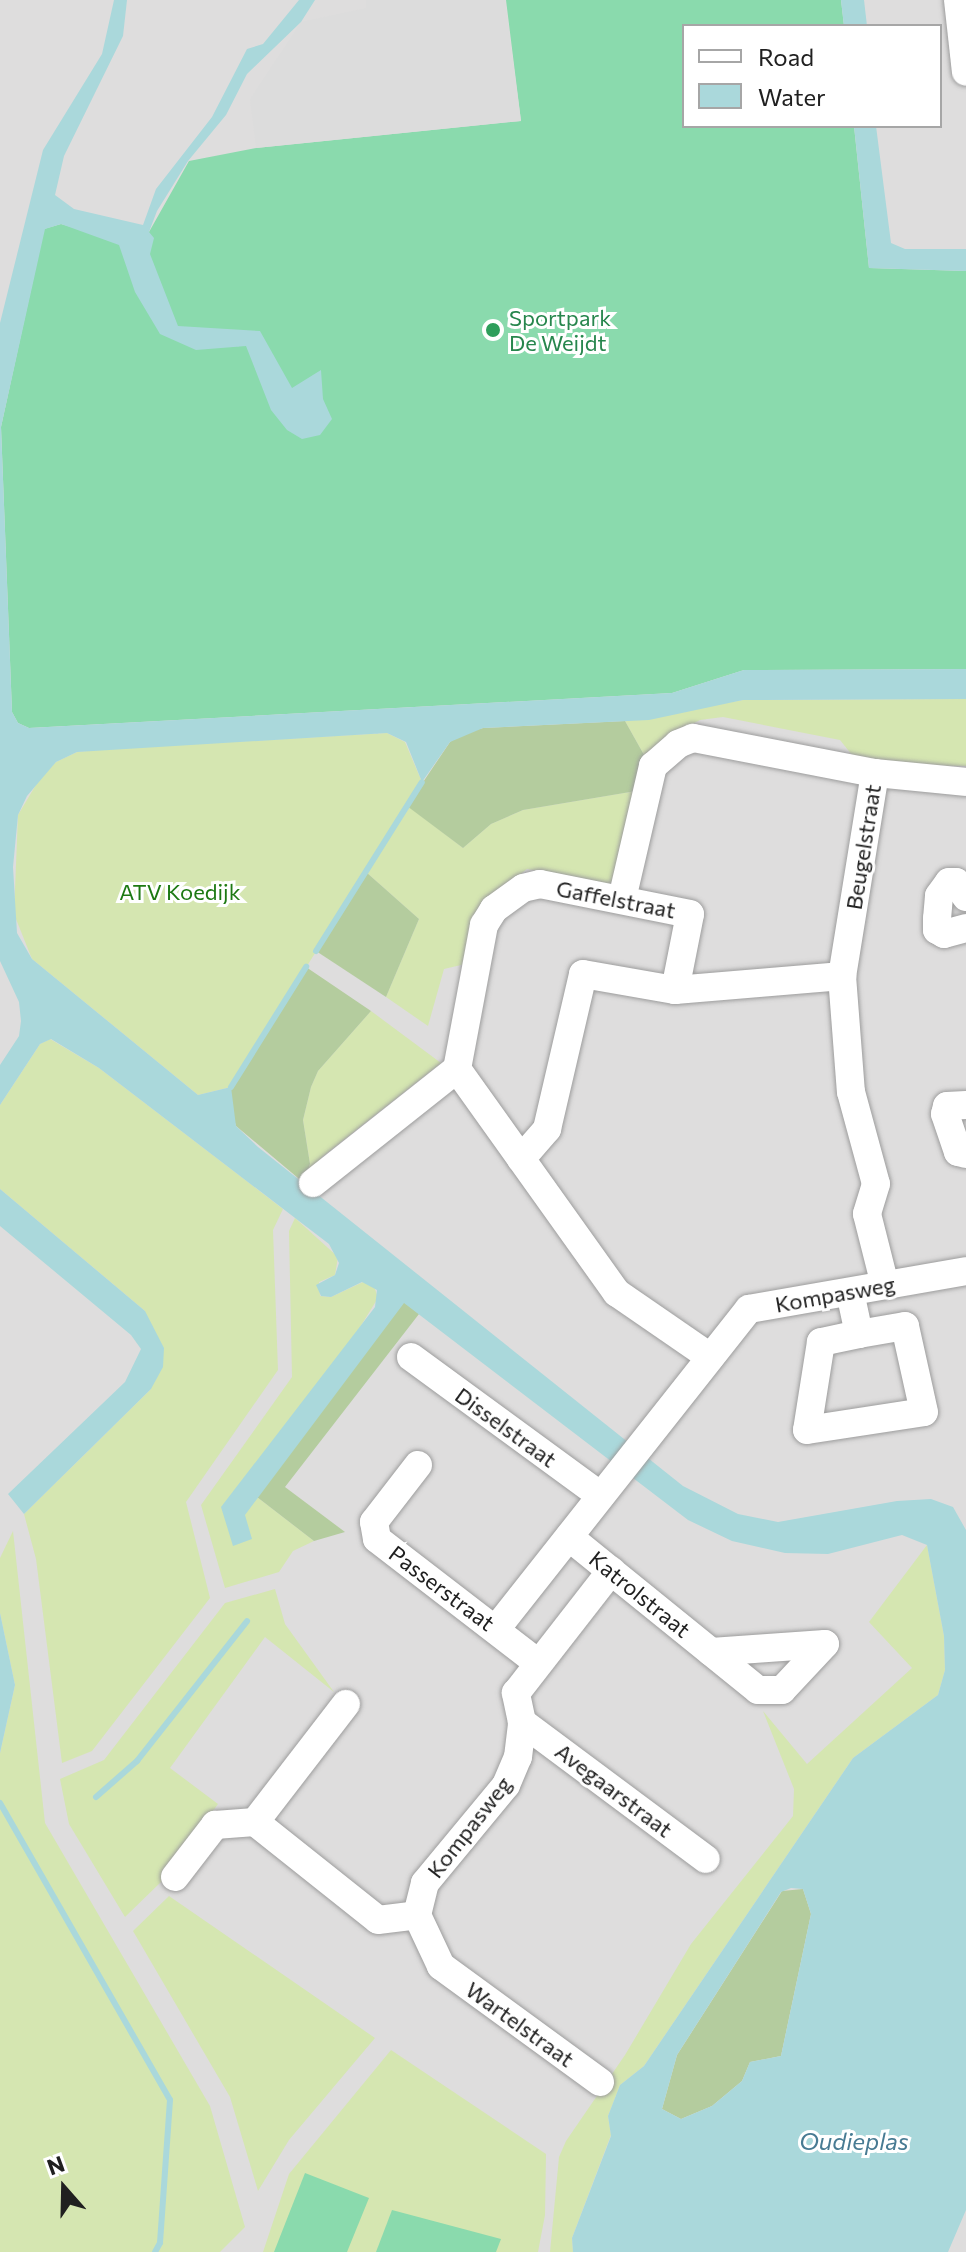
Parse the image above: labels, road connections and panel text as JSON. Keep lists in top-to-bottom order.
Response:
{
  "streets": {
    "street": [
      "Beugelstraat",
      "Gaffelstraat",
      "Kompasweg",
      "Disselstraat",
      "Passerstraat",
      "Katrolstraat",
      "Avegaarstraat",
      "Wartelstraat"
    ]
  },
  "crossings": [
    ["Beugelstraat", "Gaffelstraat"],
    ["Beugelstraat", "Kompasweg"],
    ["Kompasweg", "Disselstraat"],
    ["Kompasweg", "Passerstraat"],
    ["Kompasweg", "Katrolstraat"],
    ["Kompasweg", "Avegaarstraat"],
    ["Kompasweg", "Wartelstraat"]
  ],
  "water": ["Oudieplas"],
  "parks": ["ATV Koedijk"],
  "places": ["Sportpark De Weijdt"],
  "legend": ["Road", "Water"],
  "north": "top"
}
